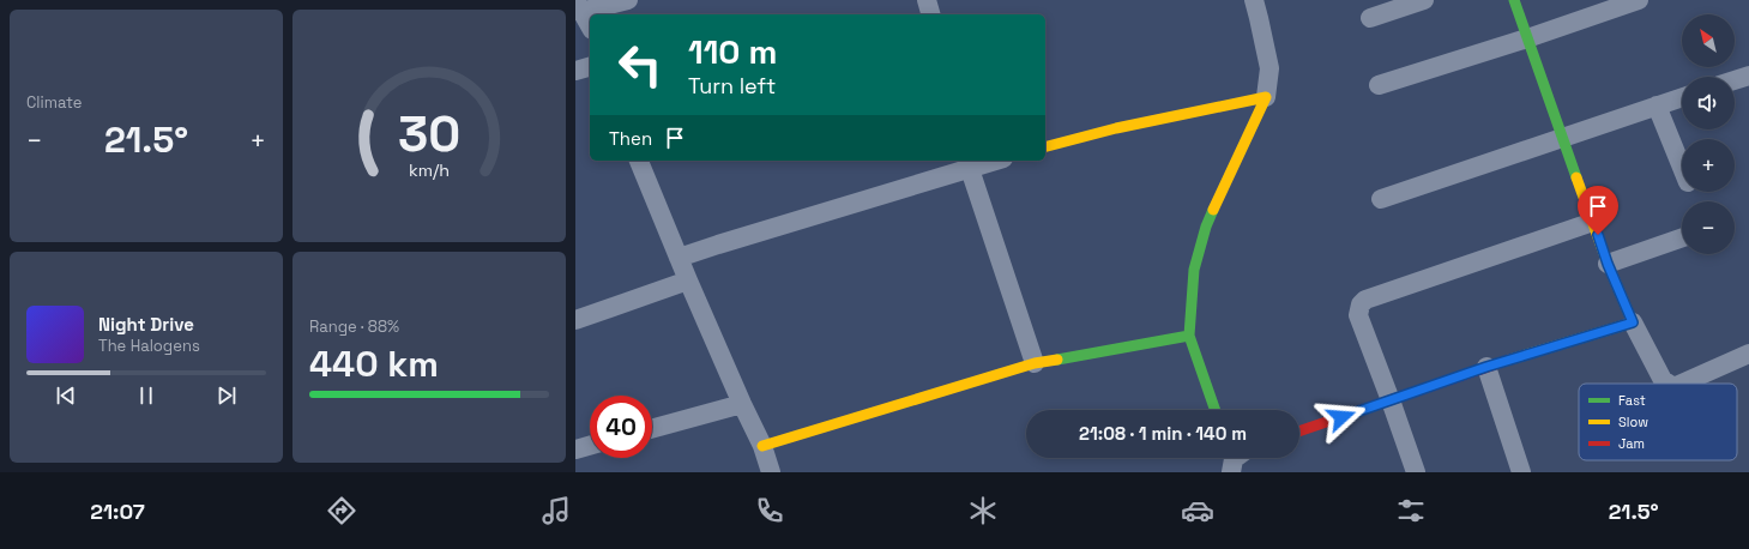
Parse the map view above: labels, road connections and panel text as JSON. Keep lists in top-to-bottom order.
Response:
{
  "legend": ["Fast", "Slow", "Jam"],
  "north": "top left",
  "page": {
    "tile": [
      "Climate",
      ["Range · 88%", "440 km"]
    ],
    "map_buttons": ["+", "−"],
    "turn": ["110 m", "Turn left"],
    "then": "Then",
    "heat": ["−", "21.5°", "+"],
    "song": ["Night Drive", "The Halogens"],
    "limit": "40",
    "trip": "21:08 · 1 min · 140 m",
    "tabs": ["21:07", "21.5°"],
    "gauge": ["30", "km/h"]
  }
}
